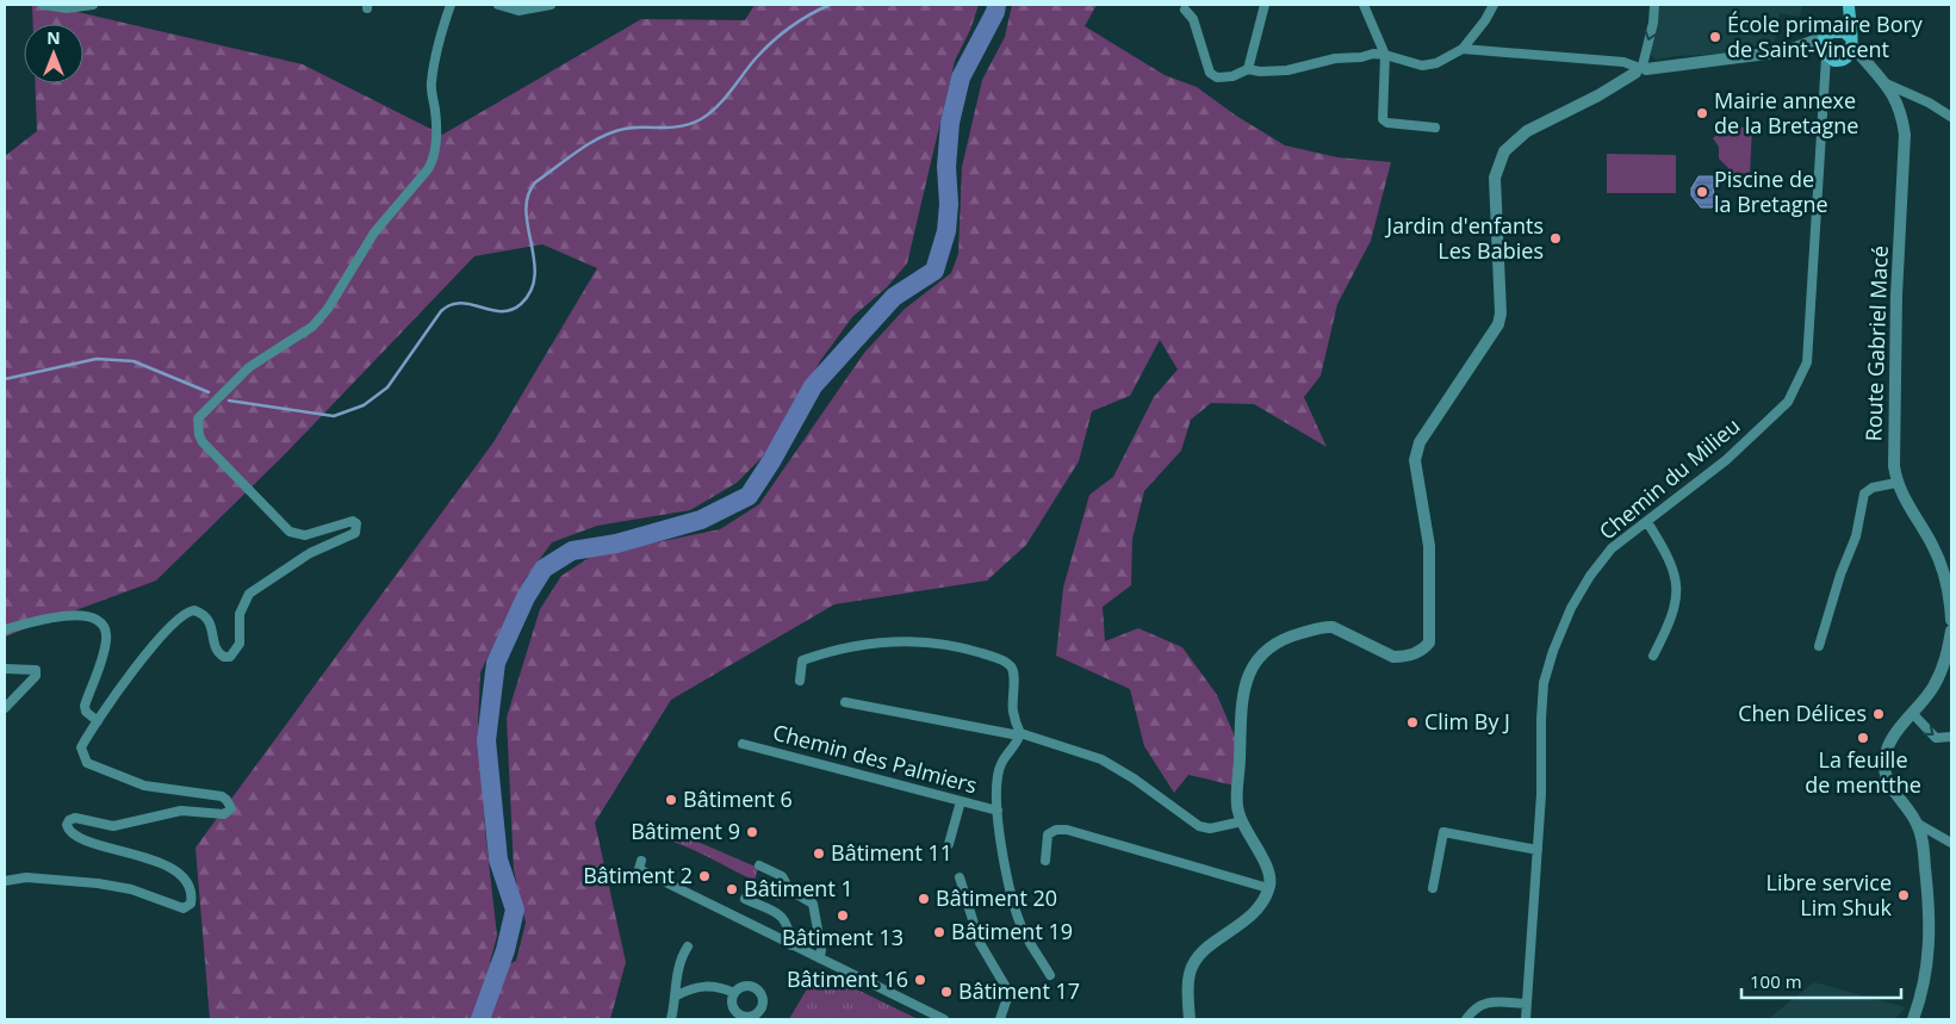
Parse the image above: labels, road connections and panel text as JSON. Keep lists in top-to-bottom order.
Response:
{
  "streets": {
    "street": ["Route Gabriel Macé", "Chemin du Milieu", "Chemin des Palmiers"]
  },
  "crossings": [
    ["Route Gabriel Macé", "Chemin du Milieu"]
  ],
  "places": [
    "École primaire Bory de Saint-Vincent",
    "Mairie annexe de la Bretagne",
    "Piscine de la Bretagne",
    "Jardin d'enfants Les Babies",
    "Chen Délices",
    "Clim By J",
    "La feuille de mentthe",
    "Bâtiment 6",
    "Bâtiment 9",
    "Bâtiment 11",
    "Bâtiment 2",
    "Bâtiment 1",
    "Libre service Lim Shuk",
    "Bâtiment 20",
    "Bâtiment 13",
    "Bâtiment 19",
    "Bâtiment 16",
    "Bâtiment 17"
  ],
  "scale_bar": "100 m",
  "north": "top"
}
